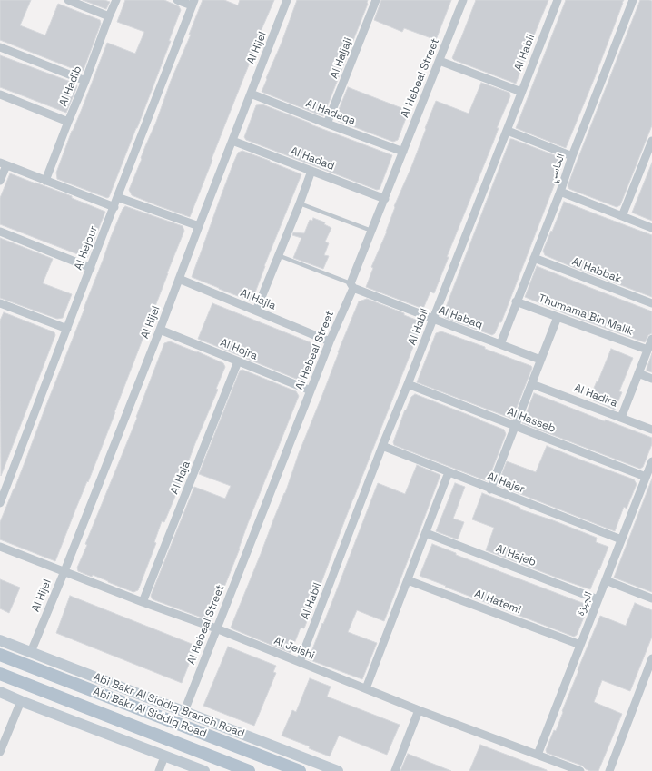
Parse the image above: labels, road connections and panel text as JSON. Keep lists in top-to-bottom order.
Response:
{
  "streets": {
    "main road": ["Abi Bakr Al Siddiq Road"],
    "street": [
      "Al Hijel",
      "Al Habil",
      "Al Hajjaji",
      "Al Hebeal Street",
      "Al Hadib",
      "Al Hadaqa",
      "Al Hadad",
      "الحاسي",
      "Al Hejour",
      "Al Habbak",
      "Al Hajla",
      "Thumama Bin Malik",
      "Al Habaq",
      "Al Hojra",
      "Al Hadira",
      "Al Hasseb",
      "Al Haja",
      "Al Hajer",
      "Al Hajeb",
      "Al Hatemi",
      "الجيزة",
      "Al Jeishi",
      "Abi Bakr Al Siddiq Branch Road"
    ]
  },
  "crossings": [
    ["Al Hijel", "Al Hadaqa"],
    ["Al Hijel", "Al Hadad"],
    ["Al Hijel", "Al Hajla"],
    ["Al Hijel", "Al Hojra"],
    ["Al Hijel", "Al Jeishi"],
    ["Al Hijel", "Abi Bakr Al Siddiq Branch Road"],
    ["Al Habil", "Al Habaq"],
    ["Al Habil", "Al Hasseb"],
    ["Al Habil", "Al Hajer"],
    ["Al Habil", "Al Jeishi"],
    ["Al Hajjaji", "Al Hadaqa"],
    ["Al Hebeal Street", "Al Hadaqa"],
    ["Al Hebeal Street", "Al Hadad"],
    ["Al Hebeal Street", "Al Hajla"],
    ["Al Hebeal Street", "Al Habaq"],
    ["Al Hebeal Street", "Al Hojra"],
    ["Al Hebeal Street", "Al Jeishi"],
    ["Al Hebeal Street", "Abi Bakr Al Siddiq Branch Road"],
    ["الحاسي", "Al Habbak"],
    ["الحاسي", "Thumama Bin Malik"],
    ["الحاسي", "Al Habaq"],
    ["Al Hojra", "Al Haja"],
    ["Al Hasseb", "الجيزة"],
    ["Al Haja", "Al Jeishi"],
    ["Al Hajer", "الجيزة"],
    ["Al Hajeb", "الجيزة"],
    ["Al Hatemi", "الجيزة"],
    ["الجيزة", "Al Jeishi"]
  ]
}
